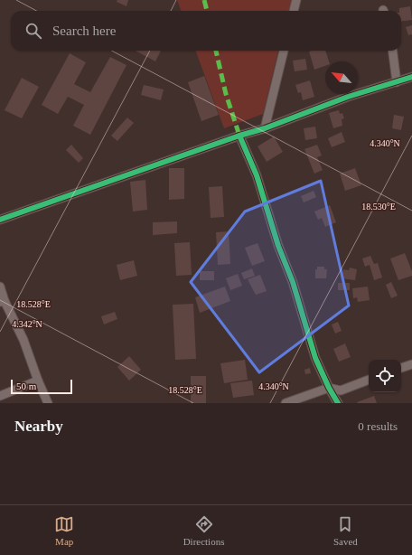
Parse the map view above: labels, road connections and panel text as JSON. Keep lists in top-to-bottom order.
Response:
{
  "scale_bar": "50 m",
  "north": "top left",
  "page": {
    "search": "Search here",
    "scale": "50 m",
    "heading": ["Nearby", "0 results"],
    "nav": ["Map", "Directions", "Saved"]
  },
  "coordinates": [
    "4.340°N",
    "18.530°E",
    "18.528°E",
    "4.342°N"
  ]
}
